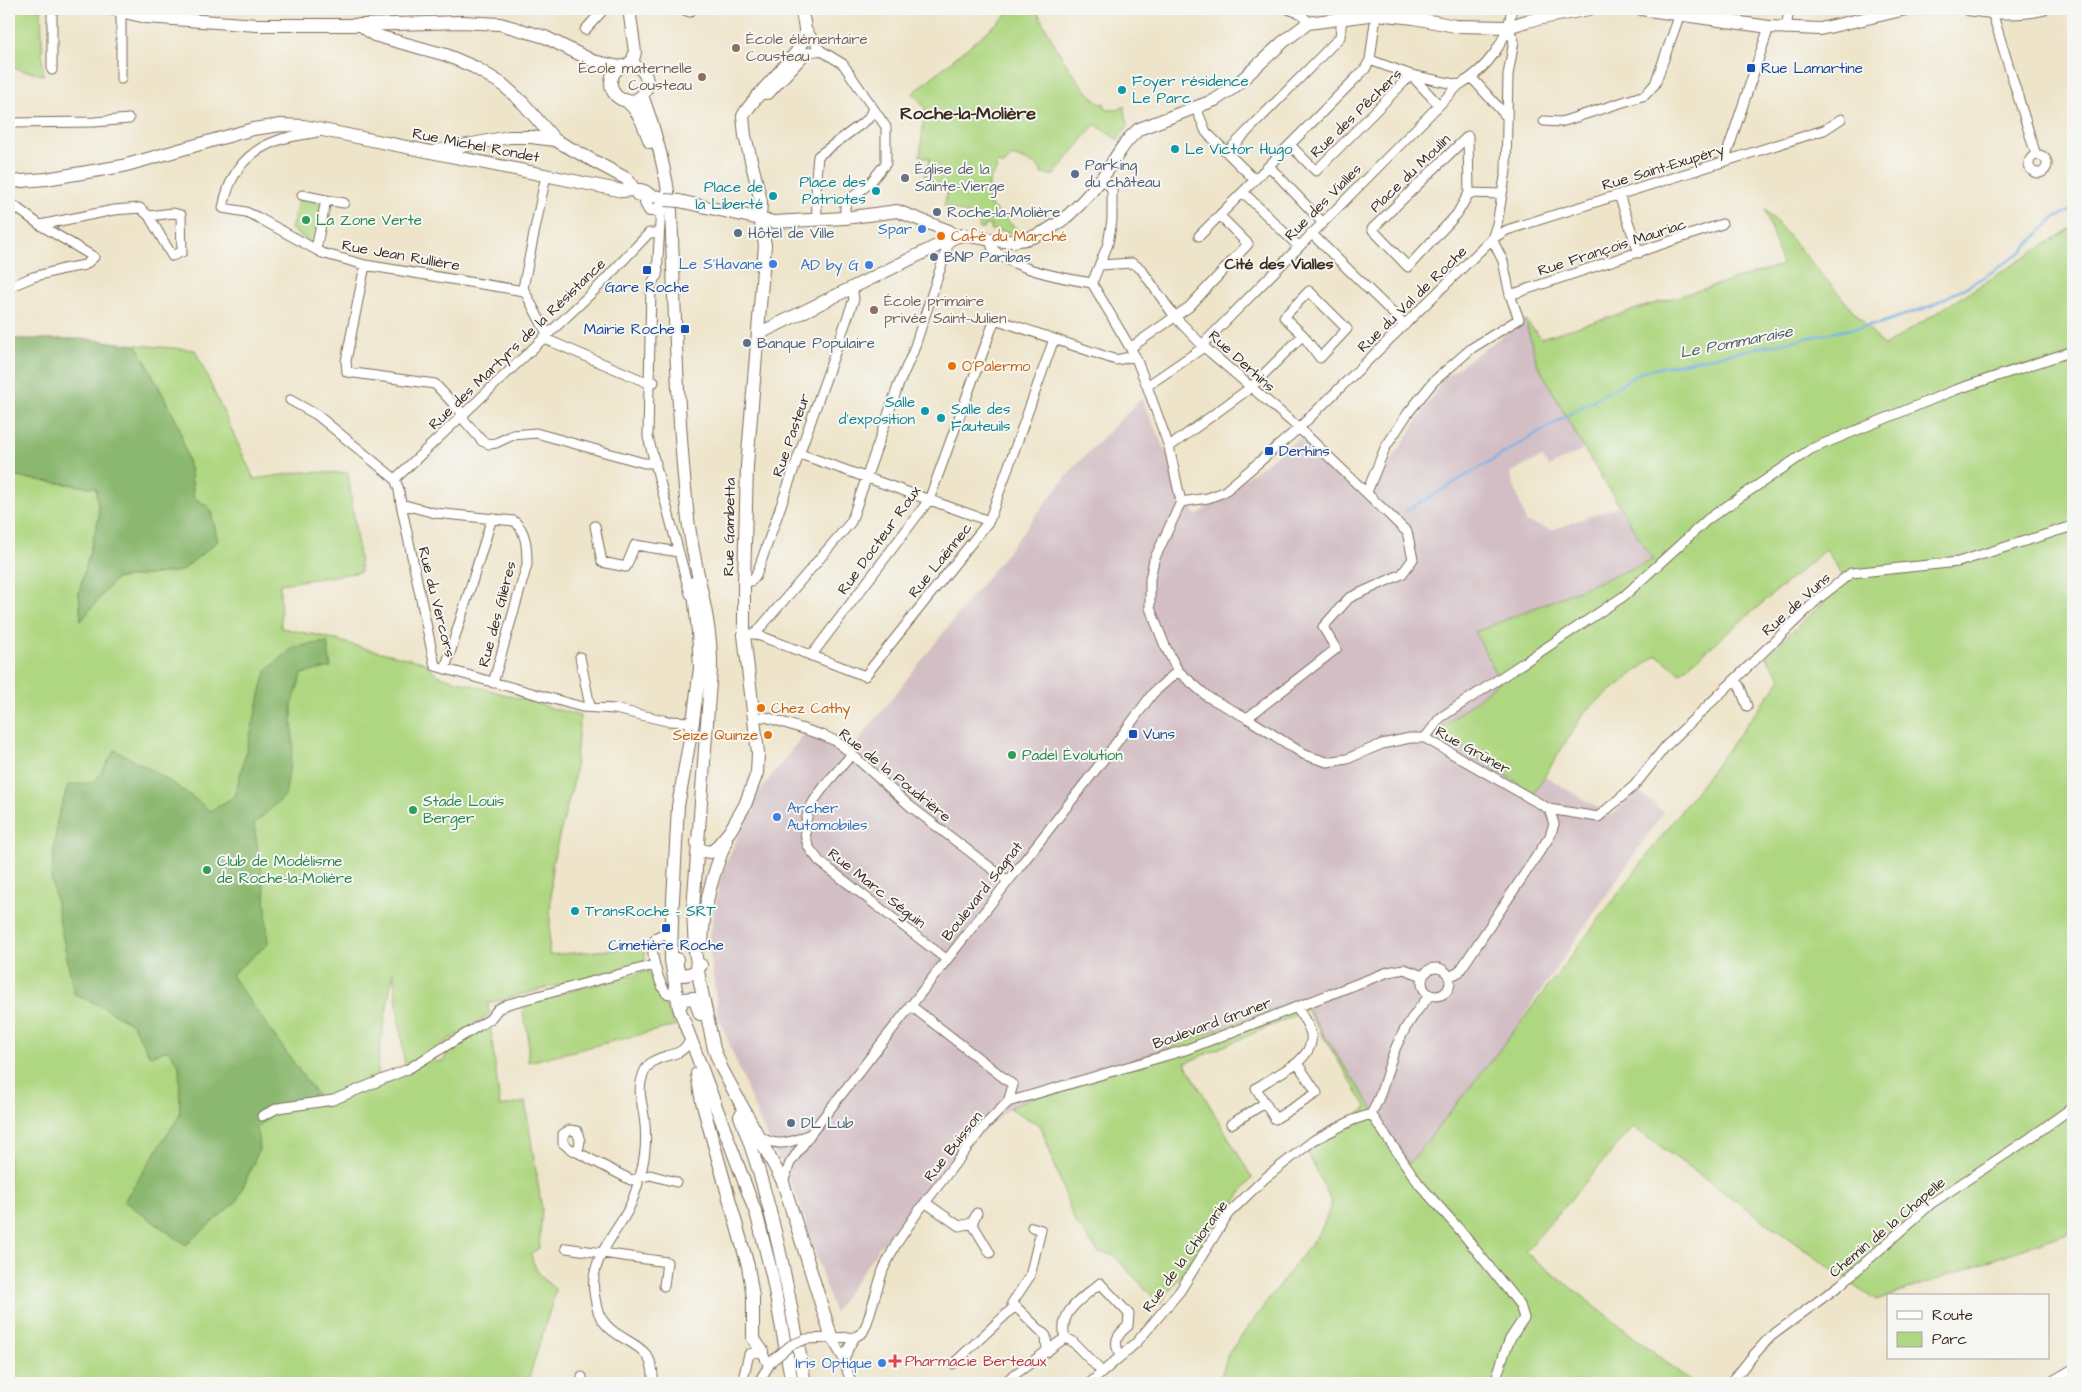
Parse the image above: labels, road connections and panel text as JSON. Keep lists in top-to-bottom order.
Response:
{
  "streets": {
    "main road": ["Rue Michel Rondet", "Rue Gambetta"],
    "street": [
      "Rue des Pêchers",
      "Rue Saint-Exupéry",
      "Place du Moulin",
      "Rue des Vialles",
      "Rue François Mauriac",
      "Rue Jean Rullière",
      "Rue du Val de Roche",
      "Rue des Martyrs de la Résistance",
      "Rue Derhins",
      "Rue Pasteur",
      "Rue Docteur Roux",
      "Rue Laënnec",
      "Rue du Vercors",
      "Rue de Vuns",
      "Rue des Glières",
      "Rue Grüner",
      "Rue de la Poudrière",
      "Rue Marc Séguin",
      "Boulevard Sagnat",
      "Boulevard Gruner",
      "Rue Buisson",
      "Chemin de la Chapelle",
      "Rue de la Chiorarie"
    ]
  },
  "crossings": [
    ["Rue des Pêchers", "Rue des Vialles"],
    ["Rue Michel Rondet", "Rue Jean Rullière"],
    ["Rue Saint-Exupéry", "Rue du Val de Roche"],
    ["Rue des Vialles", "Rue Derhins"],
    ["Rue du Val de Roche", "Rue Derhins"],
    ["Rue des Martyrs de la Résistance", "Rue du Vercors"],
    ["Rue Derhins", "Rue Grüner"],
    ["Rue Pasteur", "Rue Gambetta"],
    ["Rue Gambetta", "Rue Laënnec"],
    ["Rue Gambetta", "Rue de la Poudrière"],
    ["Rue Docteur Roux", "Rue Laënnec"],
    ["Rue du Vercors", "Rue des Glières"],
    ["Rue de Vuns", "Rue Grüner"],
    ["Rue Grüner", "Boulevard Sagnat"],
    ["Rue de la Poudrière", "Rue Marc Séguin"],
    ["Rue de la Poudrière", "Boulevard Sagnat"],
    ["Rue Marc Séguin", "Boulevard Sagnat"],
    ["Boulevard Gruner", "Rue Buisson"]
  ],
  "districts": ["Roche-la-Molière", "Cité des Vialles"],
  "water": ["Le Pommaraise"],
  "places": {
    "other": [
      "École élémentaire Cousteau",
      "École maternelle Cousteau",
      "Foyer résidence Le Parc",
      "Le Victor Hugo",
      "Parking du château",
      "Église de la Sainte-Vierge",
      "Place des Patriotes",
      "Place de la Liberté",
      "Roche-la-Molière",
      "La Zone Verte",
      "Spar",
      "Hôtel de Ville",
      "Café du Marché",
      "BNP Paribas",
      "Le S'Havane",
      "AD by G",
      "École primaire privée Saint-Julien",
      "Banque Populaire",
      "O'Palermo",
      "Salle d'exposition",
      "Salle des Fauteuils",
      "Chez Cathy",
      "Seize Quinze",
      "Padel Évolution",
      "Stade Louis Berger",
      "Archer Automobiles",
      "Club de Modélisme de Roche-la-Molière",
      "TransRoche - SRT",
      "DL Lub",
      "Iris Optique"
    ],
    "transit": [
      "Rue Lamartine",
      "Gare Roche",
      "Mairie Roche",
      "Derhins",
      "Vuns",
      "Cimetière Roche"
    ],
    "health": ["Pharmacie Berteaux"]
  },
  "legend": ["Route", "Parc"]
}
